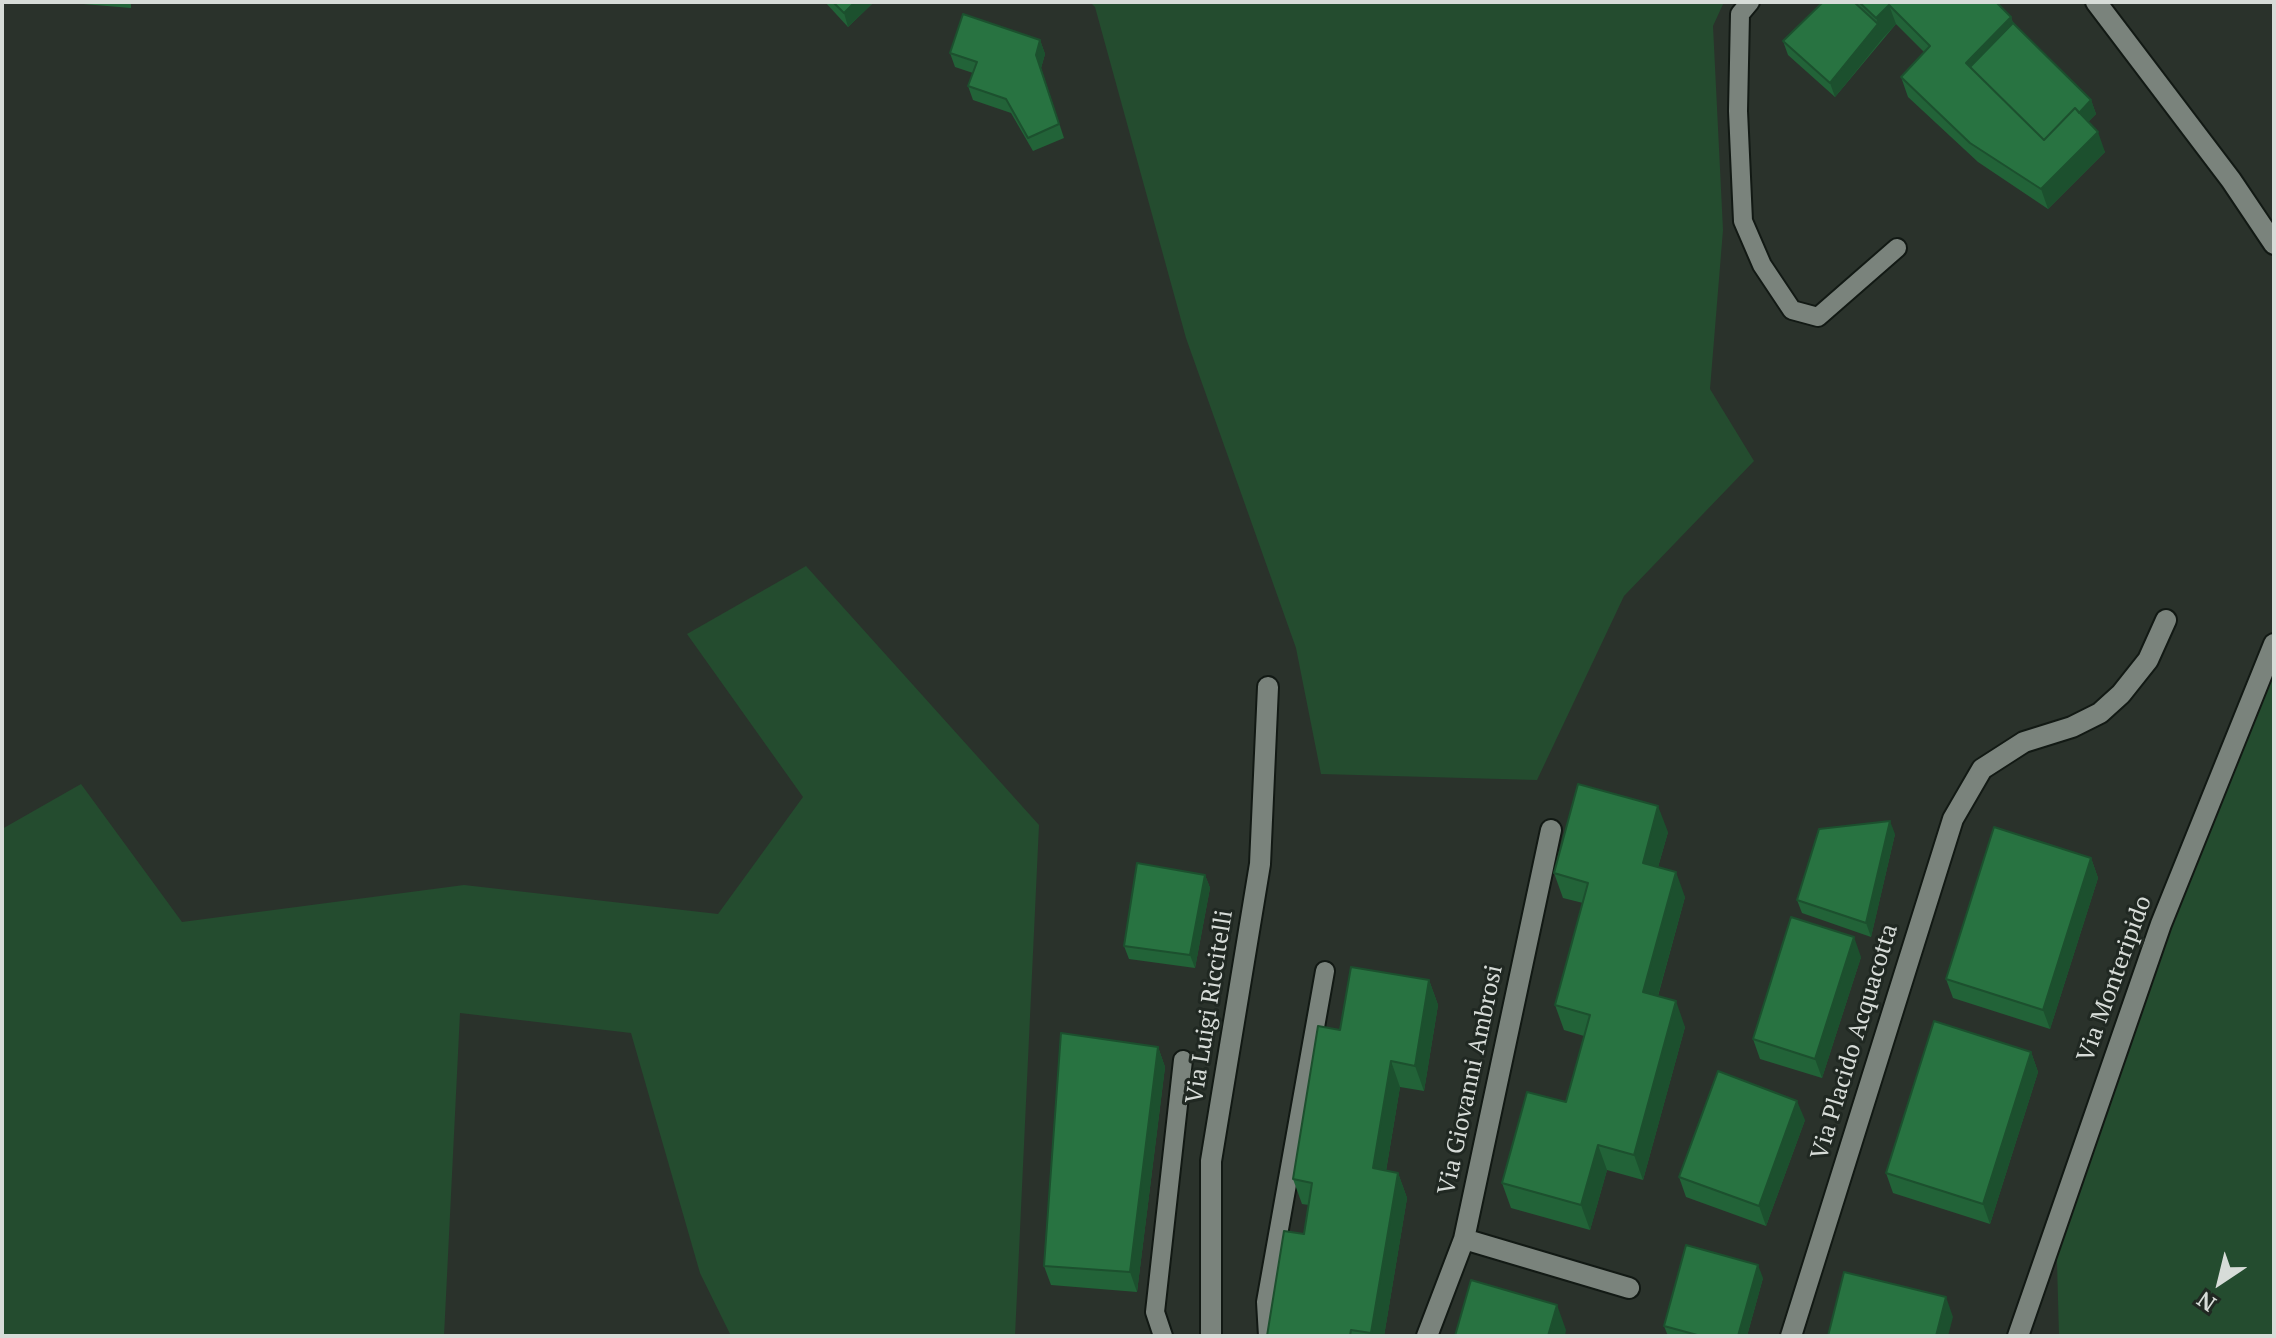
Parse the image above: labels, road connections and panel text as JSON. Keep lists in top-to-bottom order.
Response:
{
  "streets": {
    "street": [
      "Via Monteripido",
      "Via Luigi Riccitelli",
      "Via Placido Acquacotta",
      "Via Giovanni Ambrosi"
    ]
  },
  "north": "bottom left"
}
